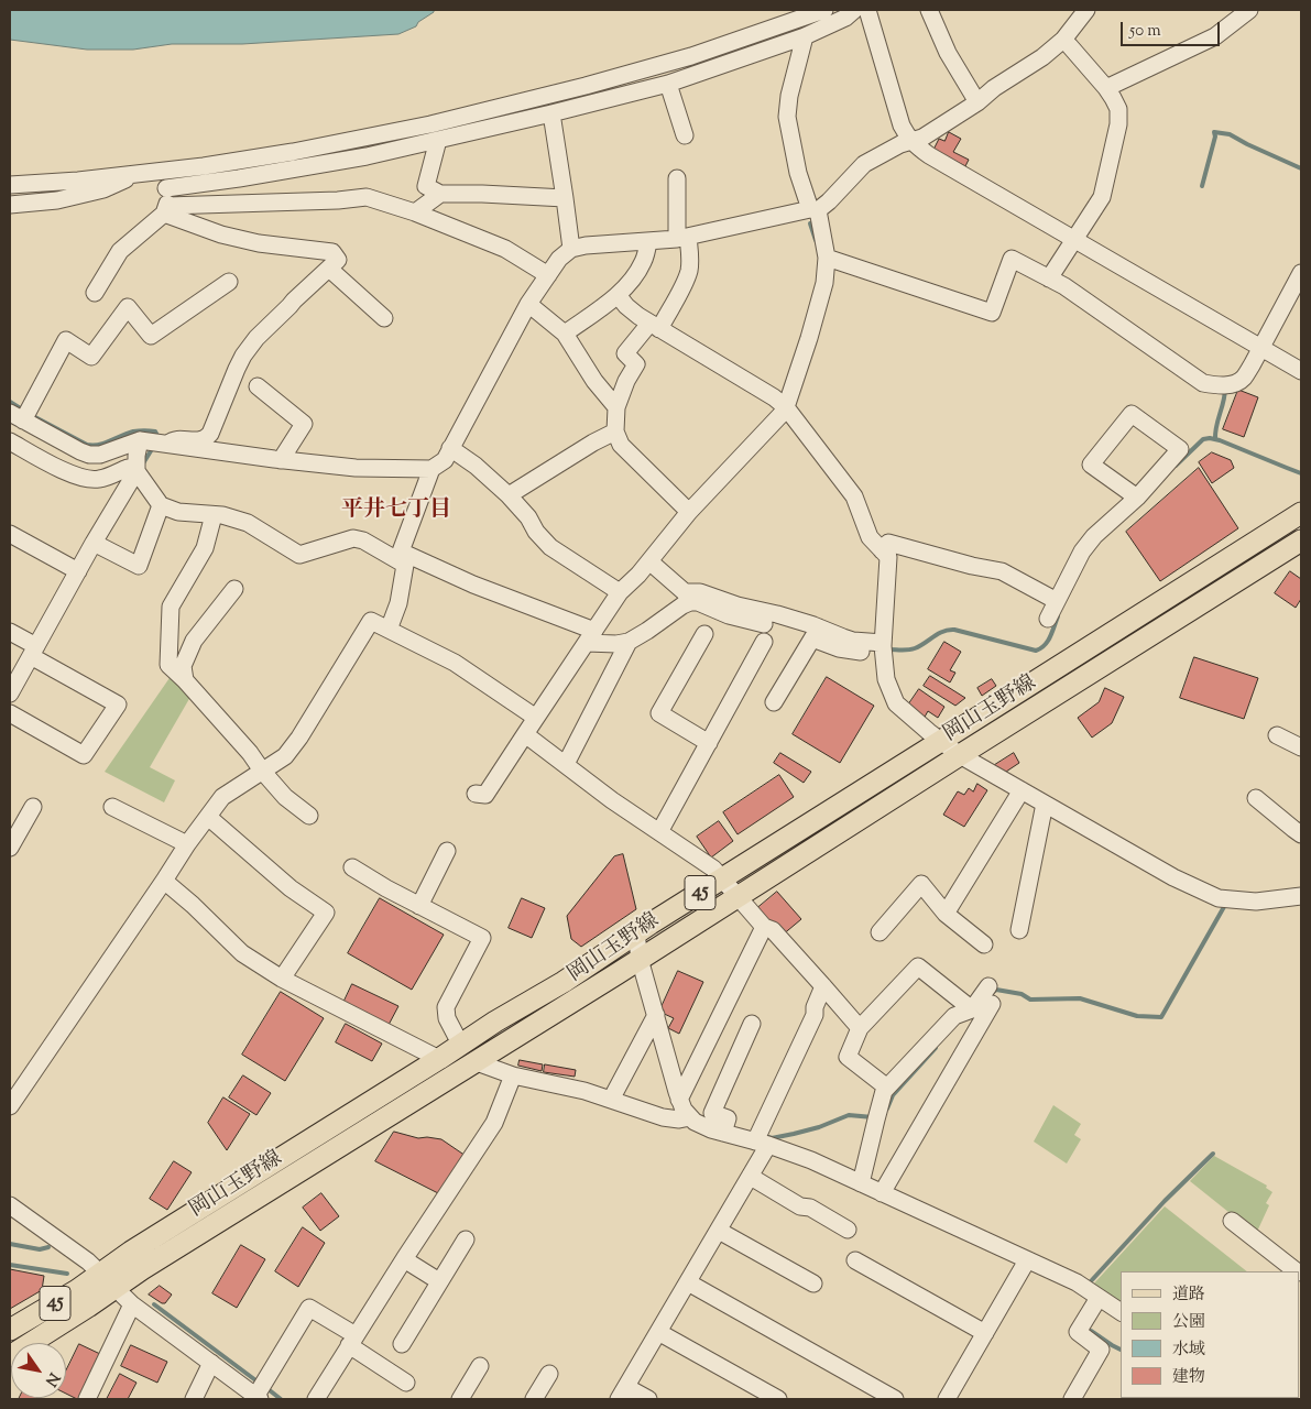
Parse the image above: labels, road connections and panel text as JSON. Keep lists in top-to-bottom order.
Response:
{
  "streets": {
    "main road": ["岡山玉野線", "45"]
  },
  "districts": ["平井七丁目"],
  "legend": [
    "道路",
    "公園",
    "水域",
    "建物"
  ],
  "scale_bar": "50 m",
  "north": "bottom right"
}
